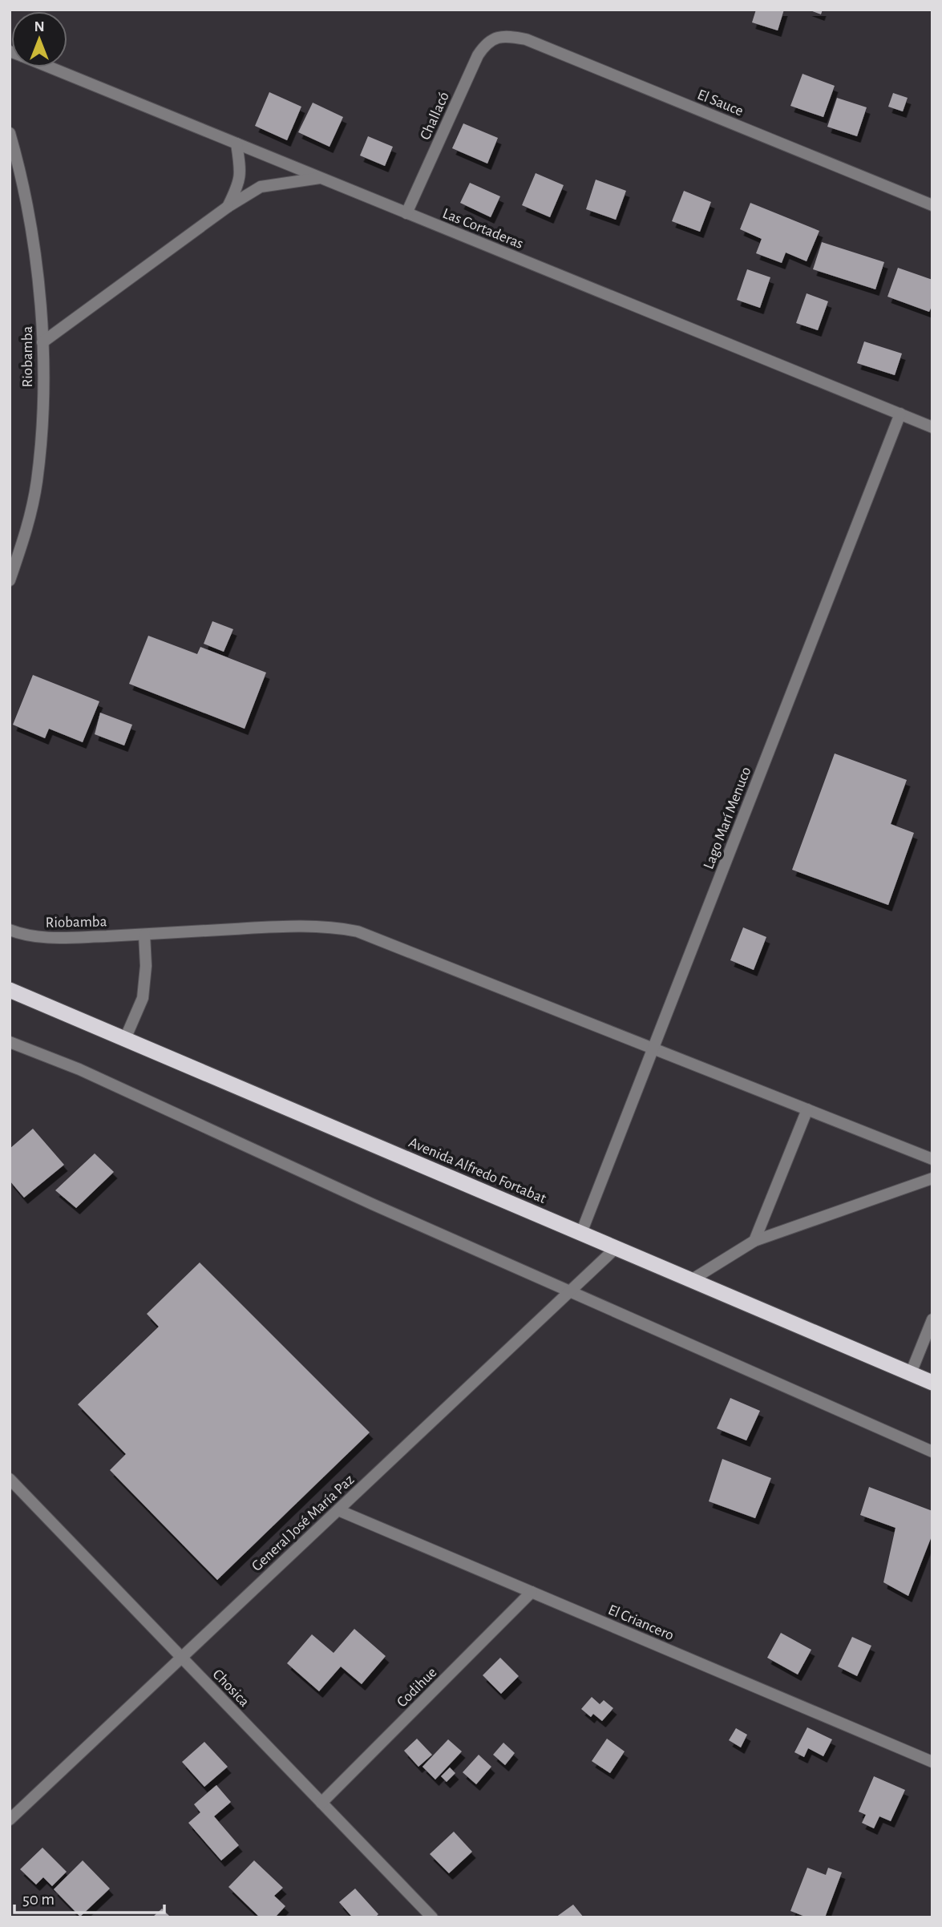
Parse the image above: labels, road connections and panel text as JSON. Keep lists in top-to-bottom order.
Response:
{
  "streets": {
    "highway": ["Avenida Alfredo Fortabat"],
    "street": [
      "El Sauce",
      "Challacó",
      "Las Cortaderas",
      "Riobamba",
      "Lago Marí Menuco",
      "General José María Paz",
      "El Criancero",
      "Codihue",
      "Chosica"
    ]
  },
  "crossings": [
    ["El Sauce", "Challacó"],
    ["Challacó", "Las Cortaderas"],
    ["Las Cortaderas", "Lago Marí Menuco"],
    ["Riobamba", "Lago Marí Menuco"],
    ["Lago Marí Menuco", "Avenida Alfredo Fortabat"],
    ["Avenida Alfredo Fortabat", "General José María Paz"],
    ["General José María Paz", "El Criancero"],
    ["General José María Paz", "Chosica"],
    ["El Criancero", "Codihue"],
    ["Codihue", "Chosica"]
  ],
  "scale_bar": "50 m",
  "north": "top"
}
